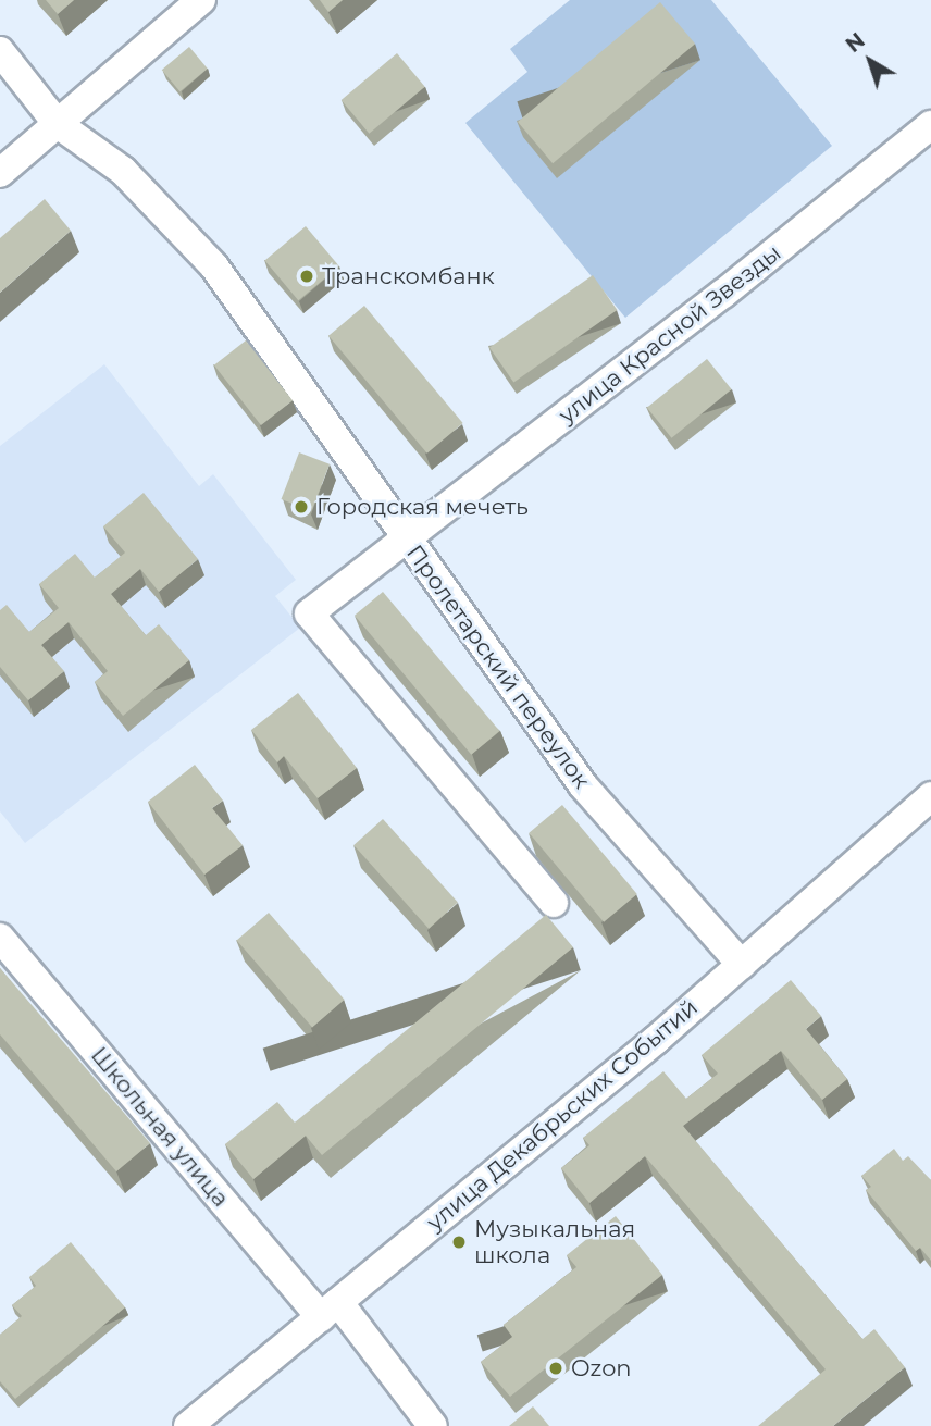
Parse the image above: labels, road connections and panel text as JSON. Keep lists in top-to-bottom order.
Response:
{
  "streets": {
    "street": [
      "улица Красной Звезды",
      "Пролетарский переулок",
      "улица Декабрьских Событий",
      "Школьная улица"
    ]
  },
  "crossings": [
    ["улица Красной Звезды", "Пролетарский переулок"],
    ["Пролетарский переулок", "улица Декабрьских Событий"],
    ["улица Декабрьских Событий", "Школьная улица"]
  ],
  "places": [
    "Транскомбанк",
    "Городская мечеть",
    "Музыкальная школа",
    "Ozon"
  ],
  "north": "top left"
}
